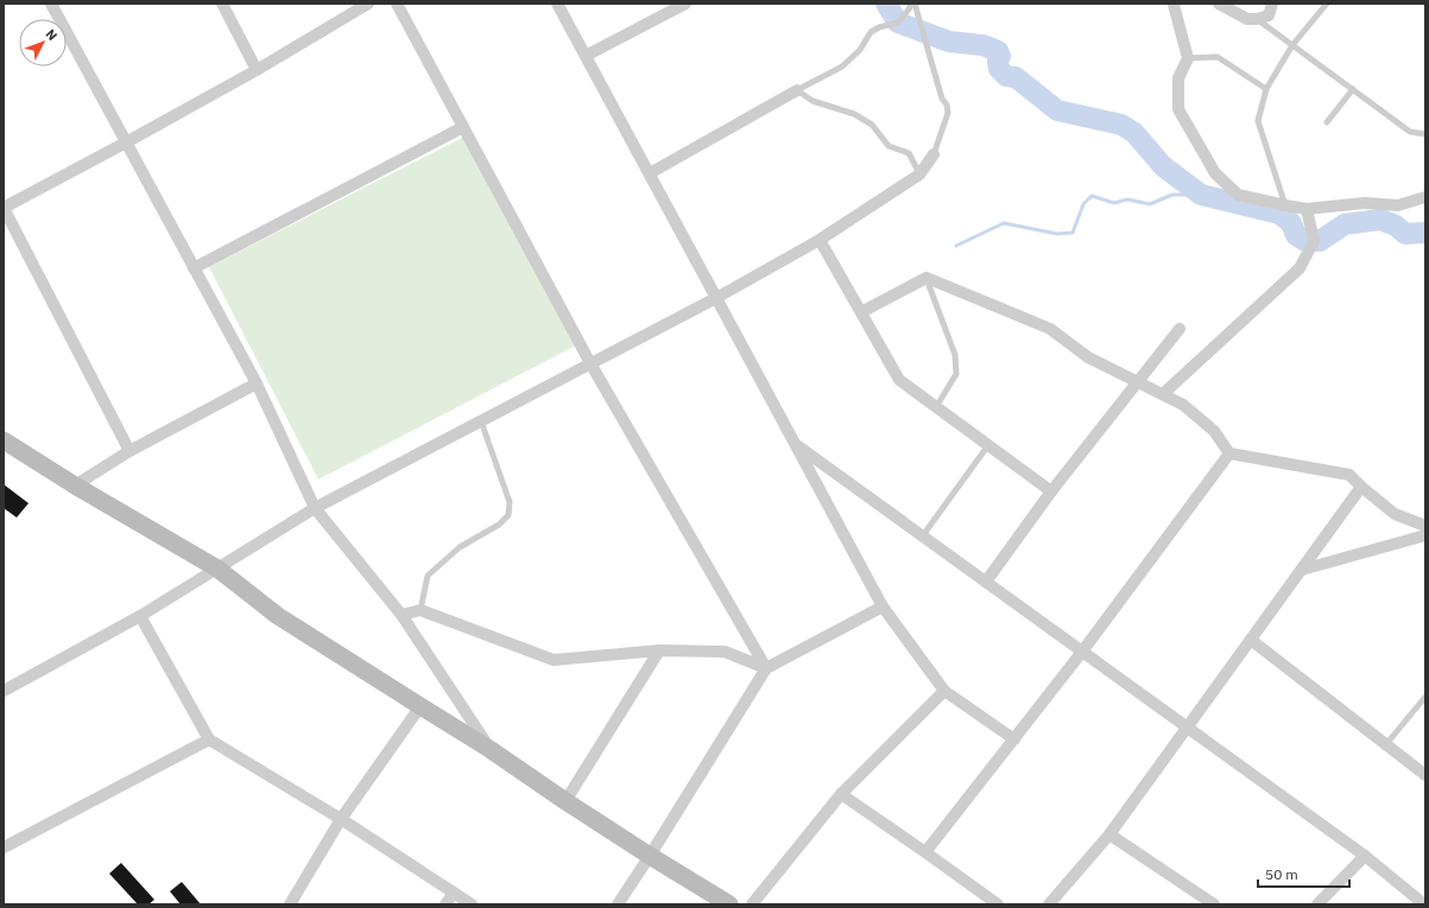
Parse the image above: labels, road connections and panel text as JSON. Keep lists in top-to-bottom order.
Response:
{
  "scale_bar": "50 m",
  "north": "top right"
}
